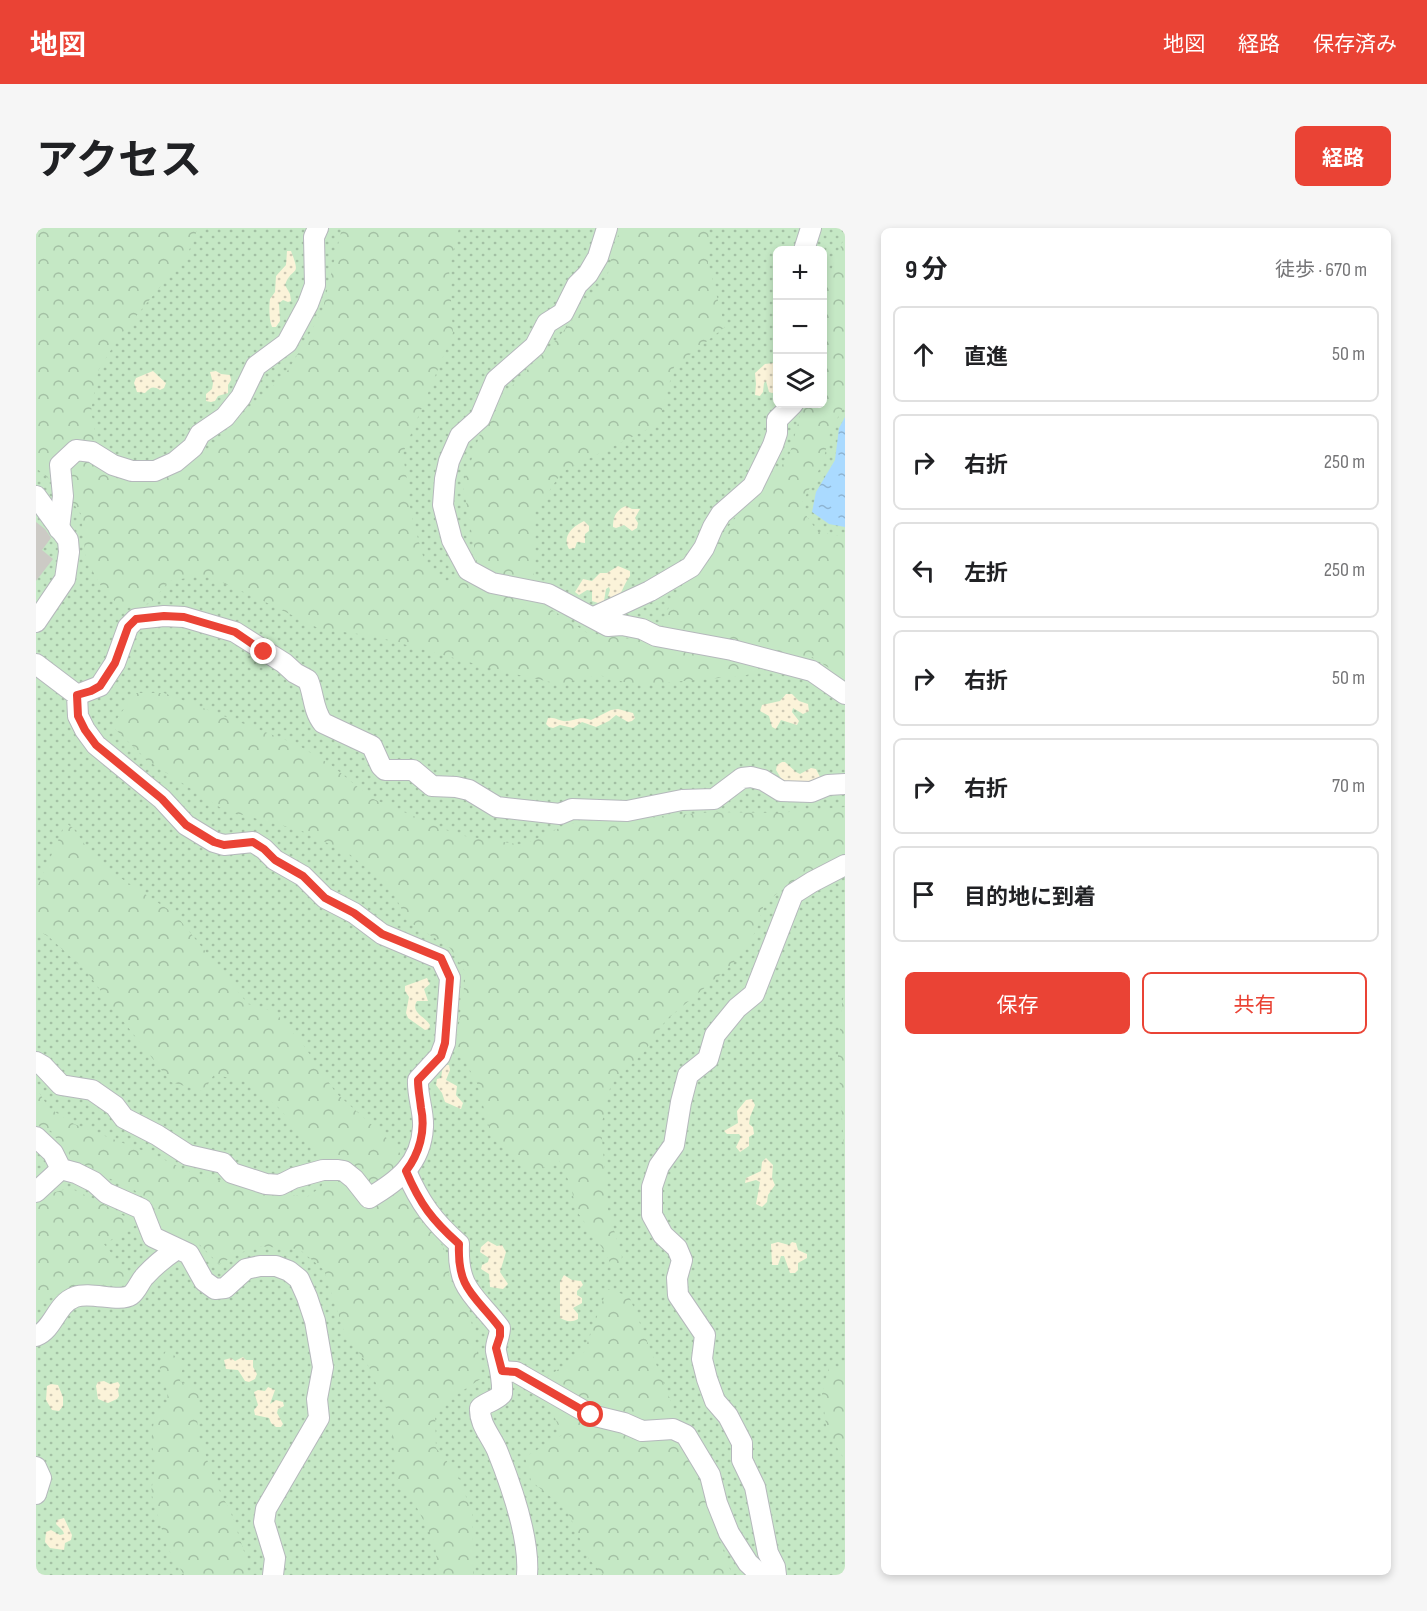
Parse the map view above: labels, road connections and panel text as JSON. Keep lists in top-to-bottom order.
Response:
{
  "page": {
    "header": "地図",
    "nav": ["地図", "経路", "保存済み"],
    "title": "アクセス",
    "buttons": [
      "経路",
      ["保存", "共有"]
    ],
    "heading": ["9 分", "徒歩 · 670 m"],
    "map_buttons": ["+", "−"],
    "list": [
      ["直進", "50 m"],
      ["右折", "250 m"],
      ["左折", "250 m"],
      ["右折", "50 m"],
      ["右折", "70 m"],
      "目的地に到着"
    ]
  }
}
